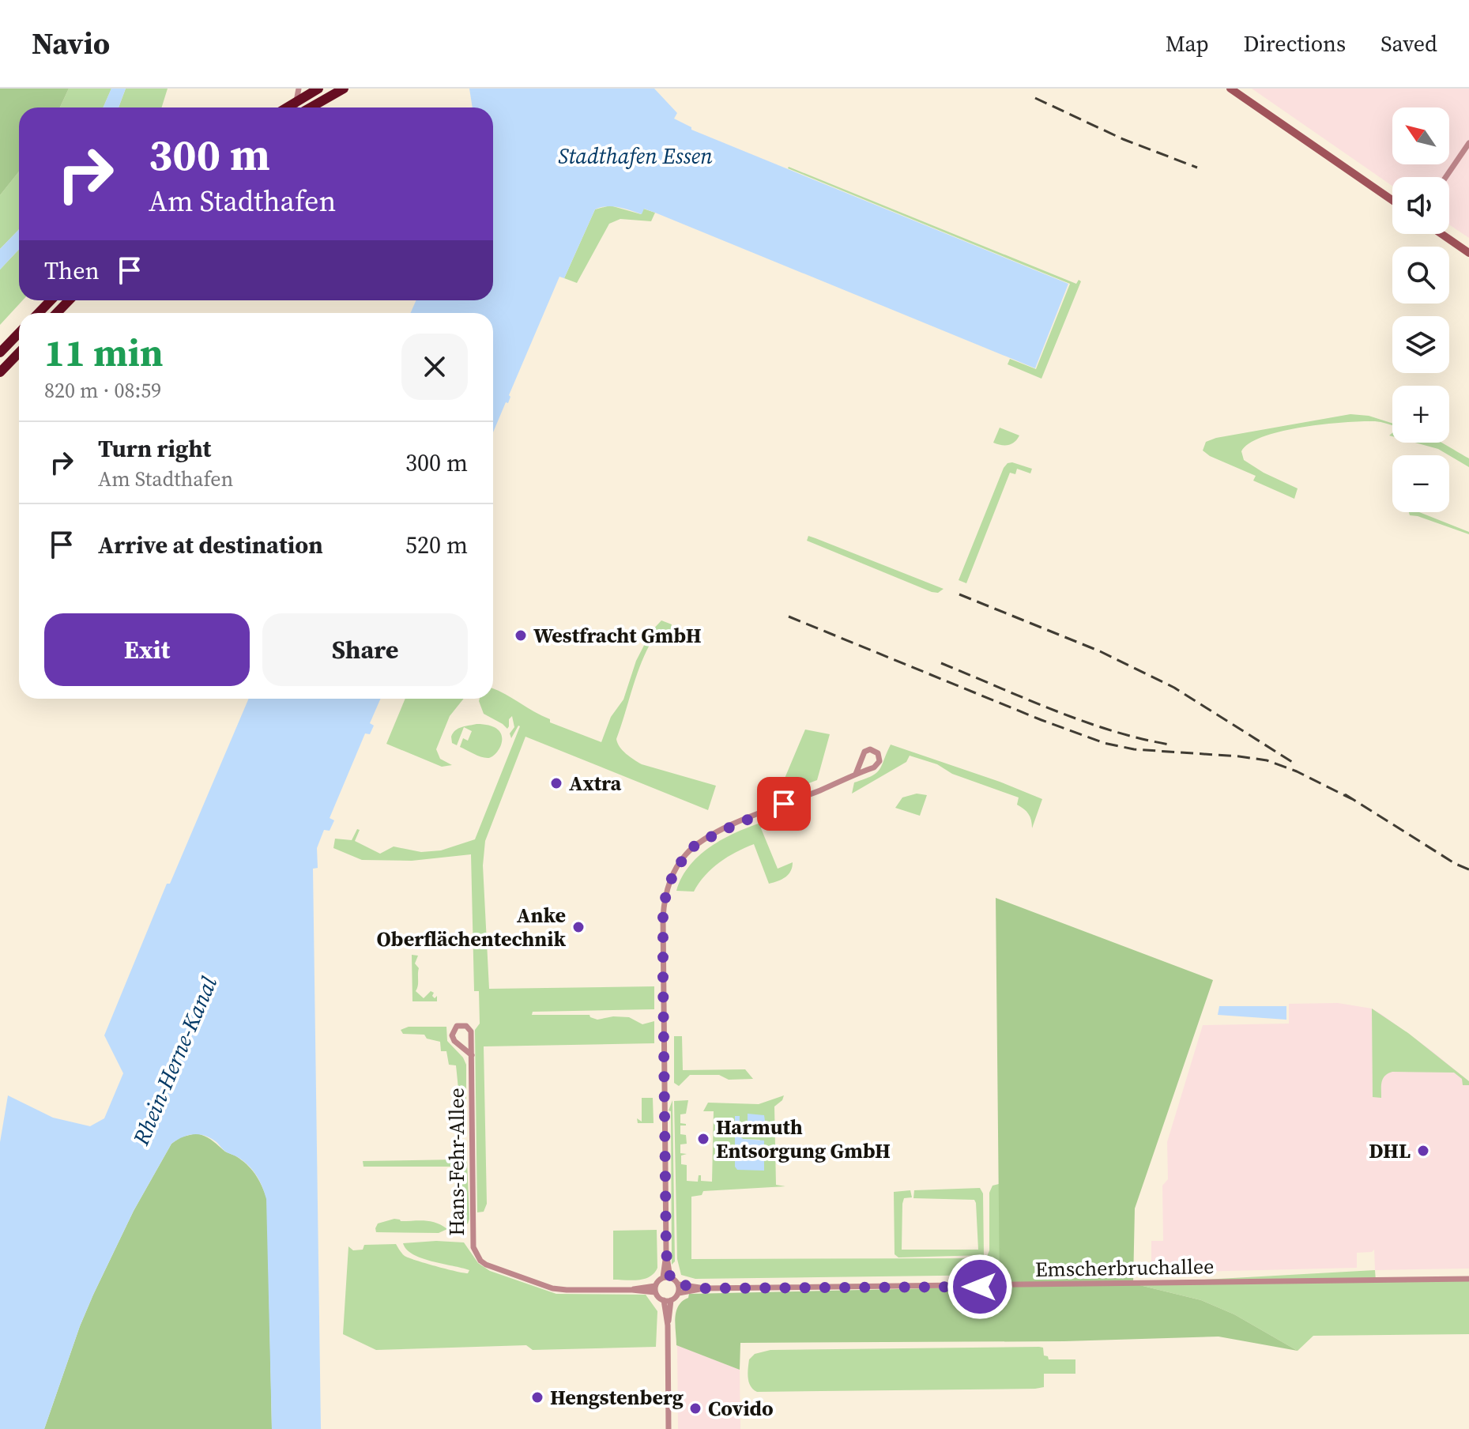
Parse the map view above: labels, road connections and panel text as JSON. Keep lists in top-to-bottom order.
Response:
{
  "streets": {
    "street": ["Hans-Fehr-Allee", "Emscherbruchallee"]
  },
  "crossings": [
    ["Hans-Fehr-Allee", "Emscherbruchallee"]
  ],
  "water": ["Stadthafen Essen", "Rhein-Herne-Kanal"],
  "places": [
    "Westfracht GmbH",
    "Axtra",
    "Anke Oberflächentechnik",
    "Harmuth Entsorgung GmbH",
    "DHL",
    "Hengstenberg",
    "Covido"
  ],
  "north": "top left",
  "page": {
    "header": "Navio",
    "nav": ["Map", "Directions", "Saved"],
    "map_buttons": ["+", "−"],
    "turn": ["300 m", "Am Stadthafen"],
    "then": "Then",
    "heading": ["11 min", "820 m · 08:59"],
    "list": [
      {
        "name": "Turn right",
        "note": "Am Stadthafen",
        "value": "300 m"
      },
      {
        "name": "Arrive at destination",
        "value": "520 m"
      }
    ],
    "buttons": ["Exit", "Share"]
  }
}
